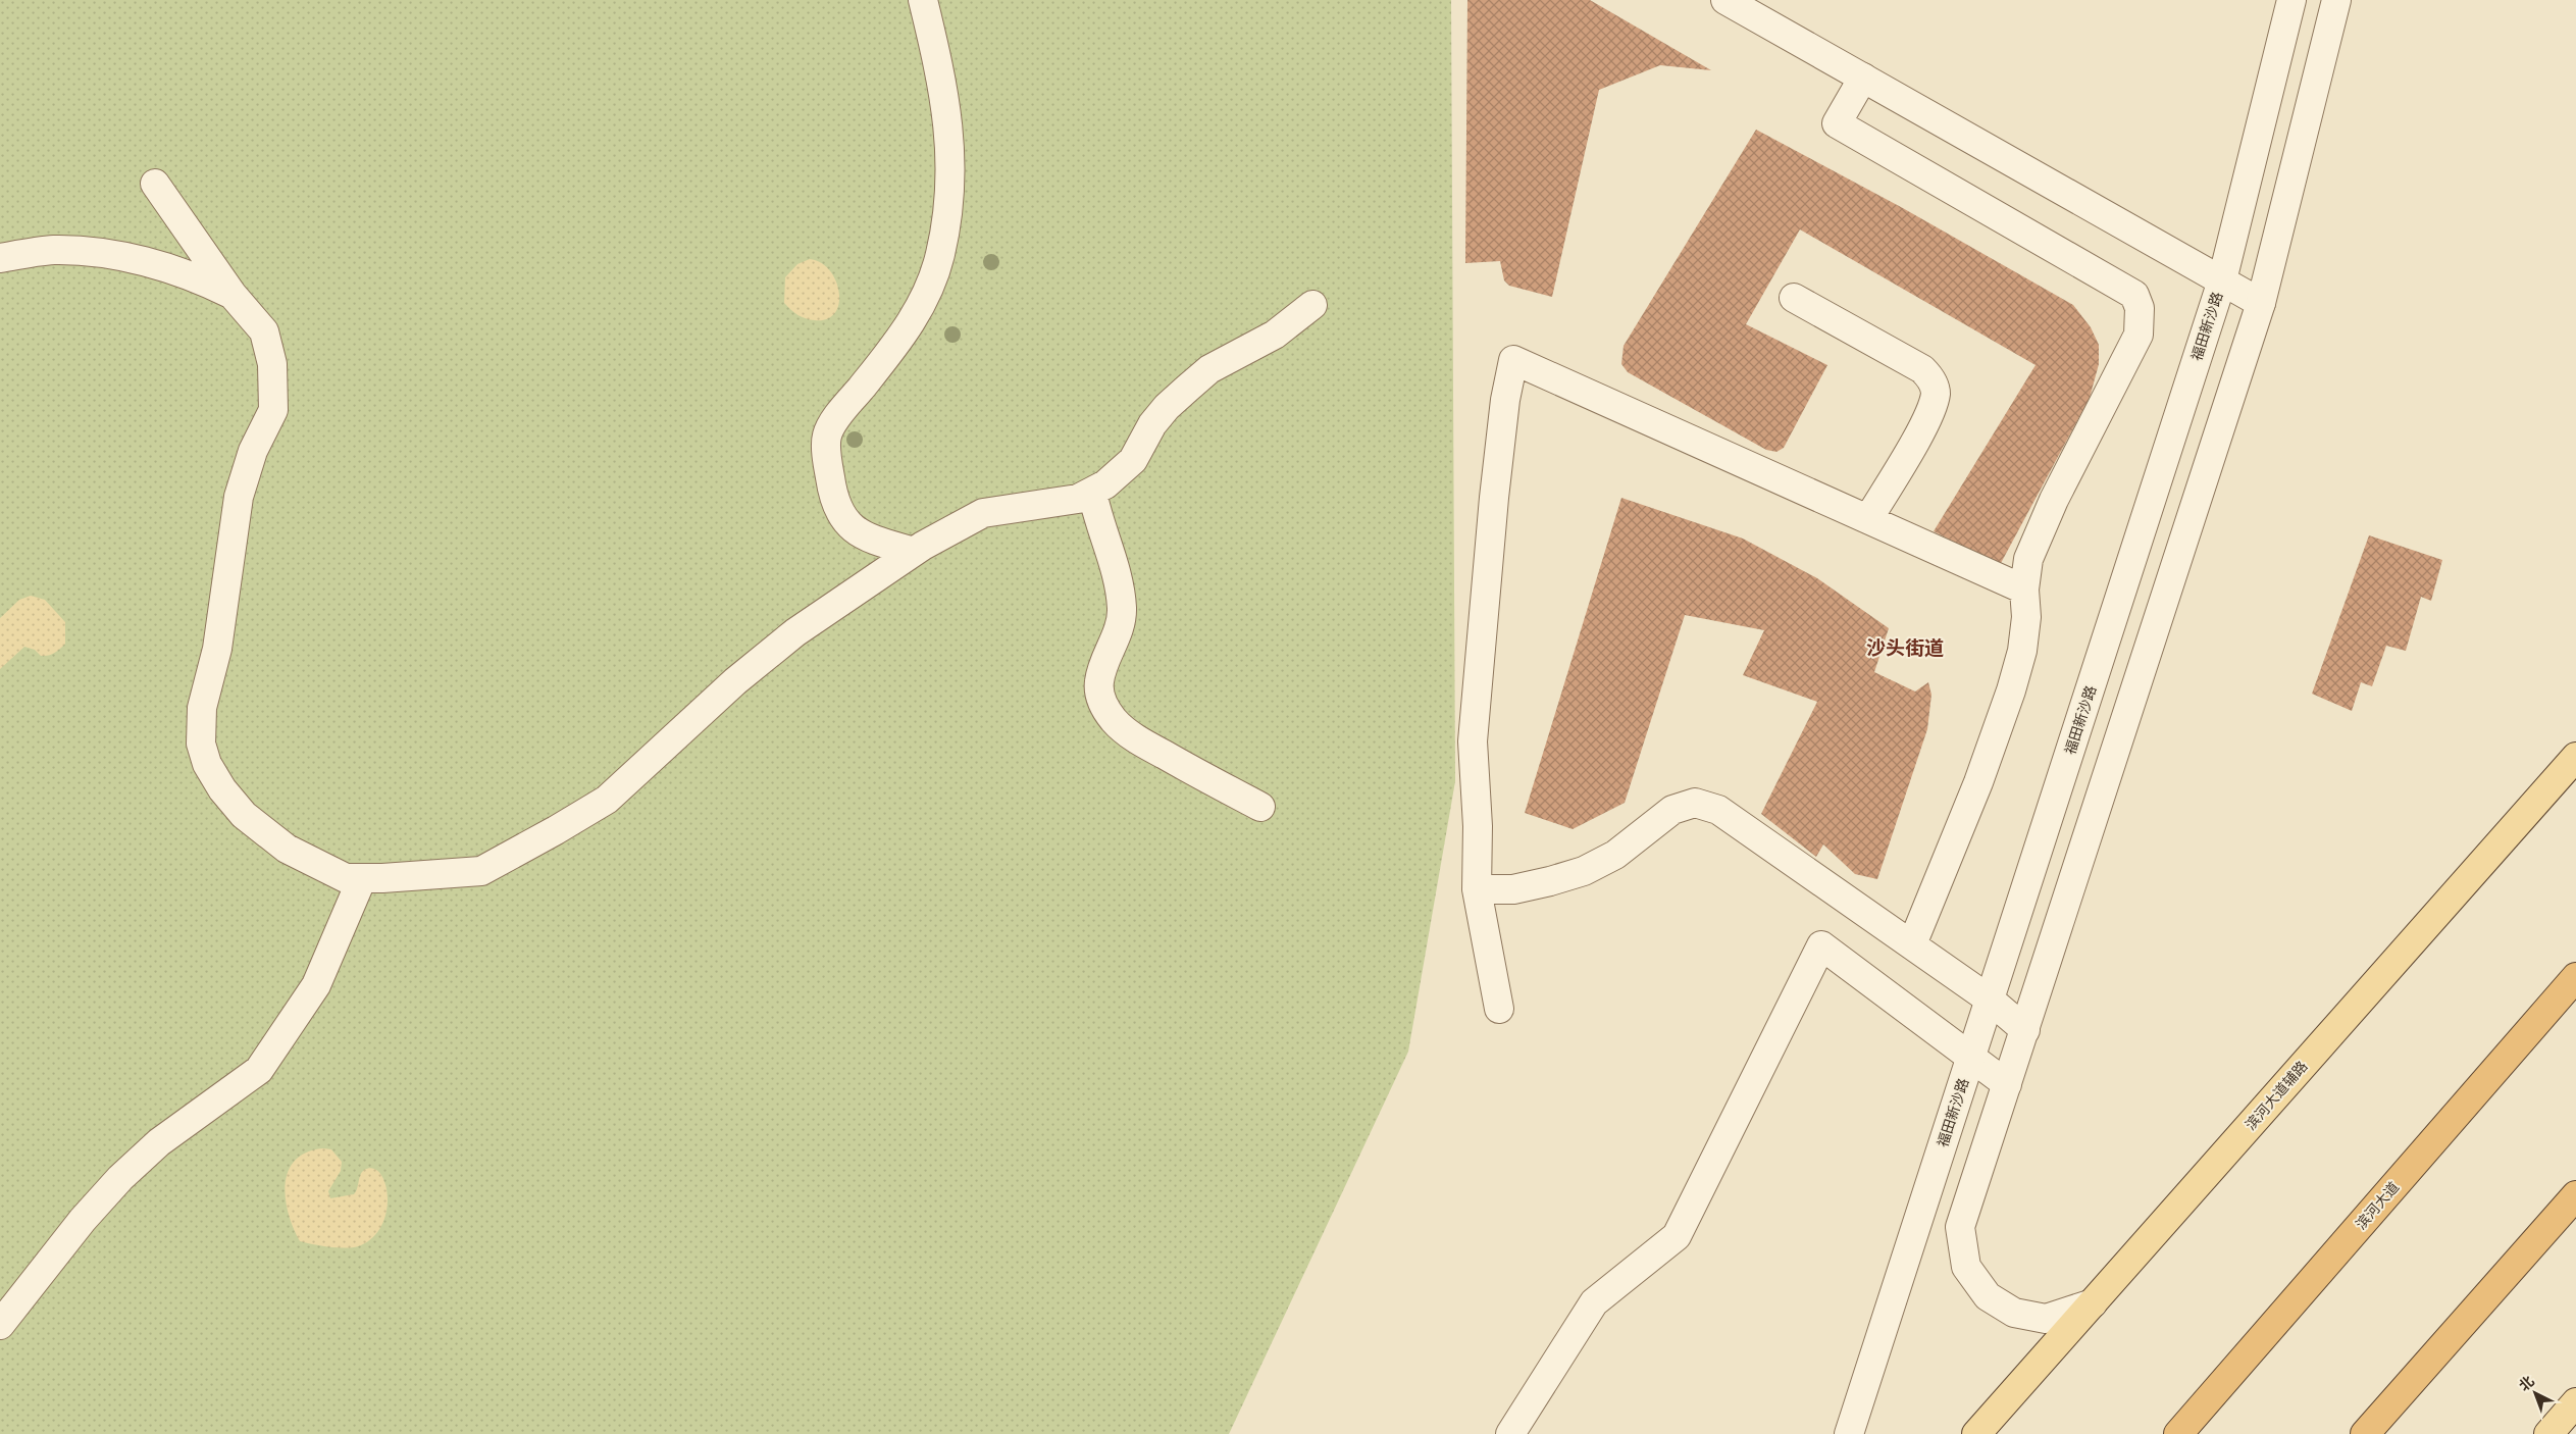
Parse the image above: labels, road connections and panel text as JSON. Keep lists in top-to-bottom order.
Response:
{
  "streets": {
    "highway": ["滨河大道"],
    "main road": ["滨河大道辅路"],
    "street": ["福田新沙路"]
  },
  "districts": ["沙头街道"],
  "north": "top left"
}
